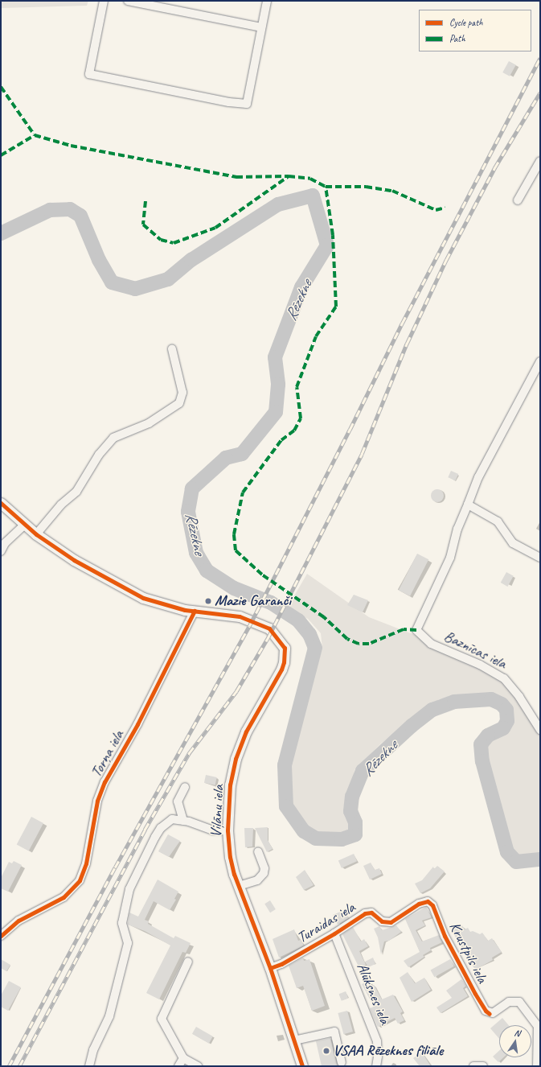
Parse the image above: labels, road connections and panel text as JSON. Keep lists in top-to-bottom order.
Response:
{
  "streets": {
    "main road": ["Viļānu iela"],
    "street": [
      "Baznīcas iela",
      "Torņa iela",
      "Turaidas iela",
      "Krustpils iela",
      "Alūksnes iela"
    ]
  },
  "crossings": [
    ["Torņa iela", "Viļānu iela"],
    ["Viļānu iela", "Turaidas iela"],
    ["Turaidas iela", "Krustpils iela"],
    ["Turaidas iela", "Alūksnes iela"]
  ],
  "water": ["Rēzekne"],
  "places": ["Mazie Garanči", "VSAA Rēzeknes filiāle"],
  "legend": ["Cycle path", "Path"],
  "north": "top"
}
